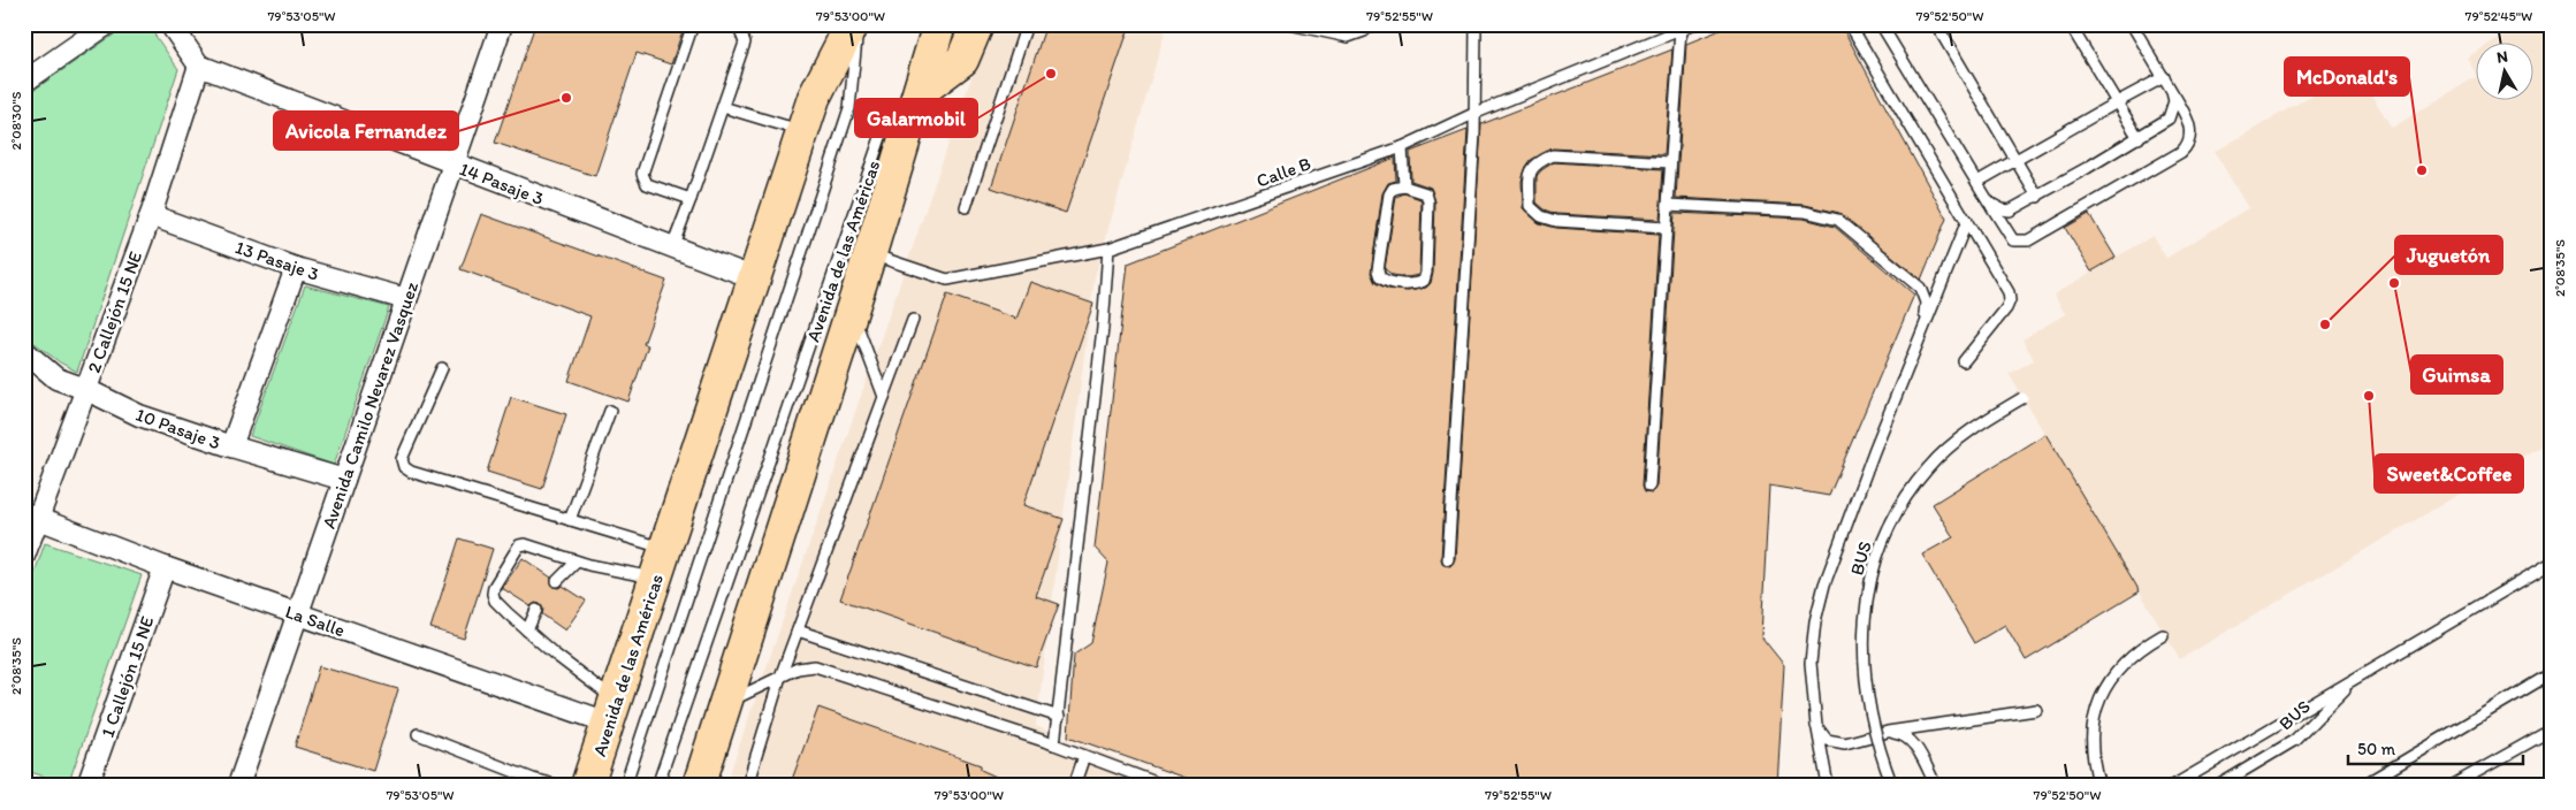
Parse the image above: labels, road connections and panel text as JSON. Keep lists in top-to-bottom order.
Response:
{
  "streets": {
    "main road": ["Avenida de las Américas"],
    "street": [
      "14 Pasaje 3",
      "13 Pasaje 3",
      "2 Callejón 15 NE",
      "Avenida Camilo Nevarez Vasquez",
      "10 Pasaje 3",
      "La Salle",
      "1 Callejón 15 NE"
    ],
    "lane": ["Calle B", "BUS"]
  },
  "crossings": [
    ["Calle B", "Avenida de las Américas"],
    ["14 Pasaje 3", "Avenida de las Américas"],
    ["14 Pasaje 3", "2 Callejón 15 NE"],
    ["14 Pasaje 3", "Avenida Camilo Nevarez Vasquez"],
    ["Avenida de las Américas", "La Salle"],
    ["13 Pasaje 3", "2 Callejón 15 NE"],
    ["13 Pasaje 3", "Avenida Camilo Nevarez Vasquez"],
    ["2 Callejón 15 NE", "10 Pasaje 3"],
    ["2 Callejón 15 NE", "La Salle"],
    ["Avenida Camilo Nevarez Vasquez", "10 Pasaje 3"],
    ["Avenida Camilo Nevarez Vasquez", "La Salle"],
    ["La Salle", "1 Callejón 15 NE"]
  ],
  "places": [
    "Galarmobil",
    "Avicola Fernandez",
    "McDonald's",
    "Guimsa",
    "Juguetón",
    "Sweet&Coffee"
  ],
  "scale_bar": "50 m",
  "north": "top",
  "coordinates": [
    "79°53'05\"W",
    "79°53'00\"W",
    "79°52'55\"W",
    "79°52'50\"W",
    "79°52'45\"W",
    "2°08'30\"S",
    "2°08'35\"S"
  ]
}
